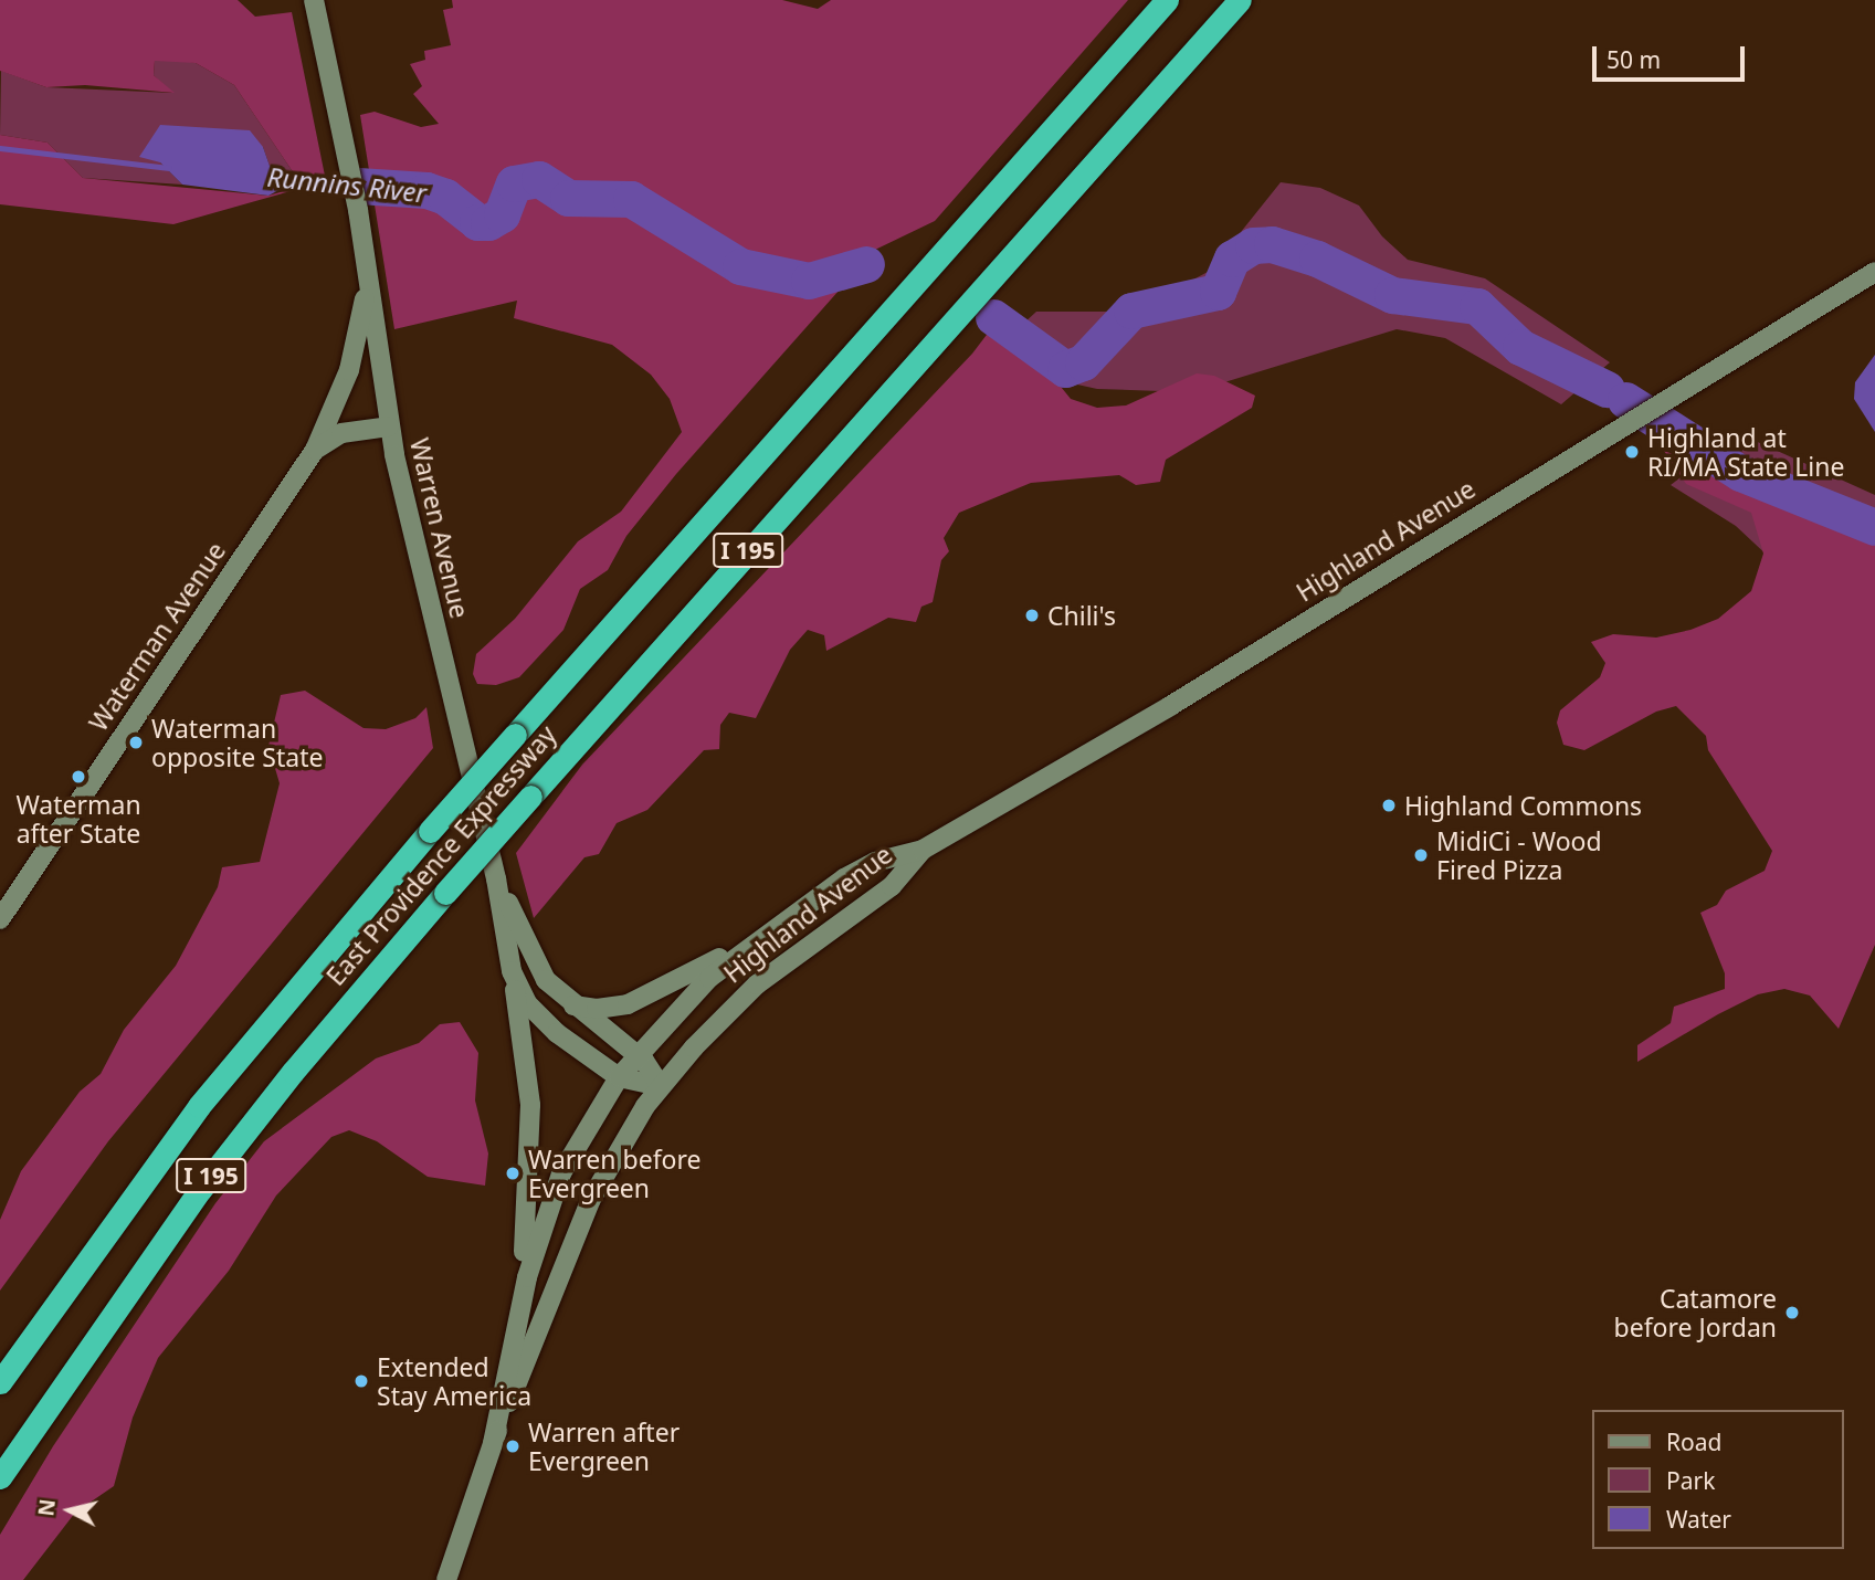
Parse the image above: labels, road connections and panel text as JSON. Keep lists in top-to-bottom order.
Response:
{
  "streets": {
    "highway": ["I 195", "East Providence Expressway"],
    "main road": ["Warren Avenue", "Highland Avenue", "Waterman Avenue"]
  },
  "crossings": [
    ["Warren Avenue", "Highland Avenue"],
    ["Warren Avenue", "Waterman Avenue"]
  ],
  "water": ["Runnins River"],
  "places": [
    "Highland at RI/MA State Line",
    "Chili's",
    "Waterman opposite State",
    "Waterman after State",
    "Highland Commons",
    "MidiCi - Wood Fired Pizza",
    "Warren before Evergreen",
    "Catamore before Jordan",
    "Extended Stay America",
    "Warren after Evergreen"
  ],
  "legend": ["Road", "Park", "Water"],
  "scale_bar": "50 m",
  "north": "left"
}
